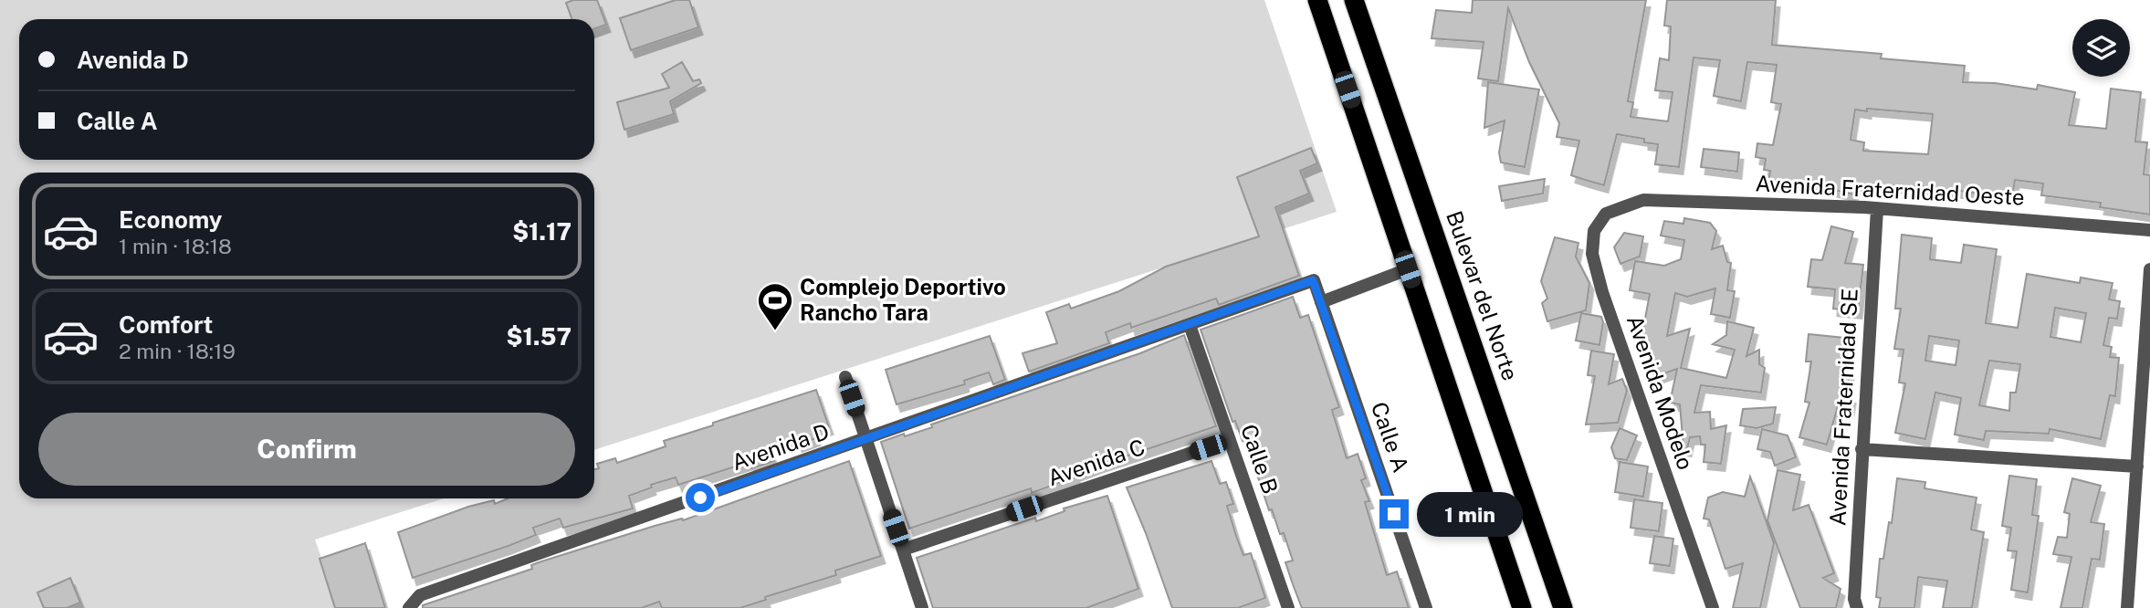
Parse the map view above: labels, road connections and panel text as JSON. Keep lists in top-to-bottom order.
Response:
{
  "streets": {
    "highway": ["Bulevar del Norte"],
    "street": [
      "Avenida Fraternidad Oeste",
      "Avenida Modelo",
      "Avenida Fraternidad SE",
      "Calle A",
      "Avenida D",
      "Calle B",
      "Avenida C"
    ]
  },
  "crossings": [
    ["Avenida Fraternidad Oeste", "Avenida Modelo"],
    ["Avenida Fraternidad Oeste", "Avenida Fraternidad SE"],
    ["Calle A", "Avenida D"],
    ["Avenida D", "Calle B"],
    ["Calle B", "Avenida C"]
  ],
  "places": {
    "sports": ["Complejo Deportivo Rancho Tara"]
  },
  "page": {
    "banner": ["Avenida D", "Calle A"],
    "list": [
      {
        "name": "Economy",
        "note": "1 min · 18:18",
        "value": "$1.17"
      },
      {
        "name": "Comfort",
        "note": "2 min · 18:19",
        "value": "$1.57"
      }
    ],
    "buttons": "Confirm",
    "bubble": "1 min"
  }
}
